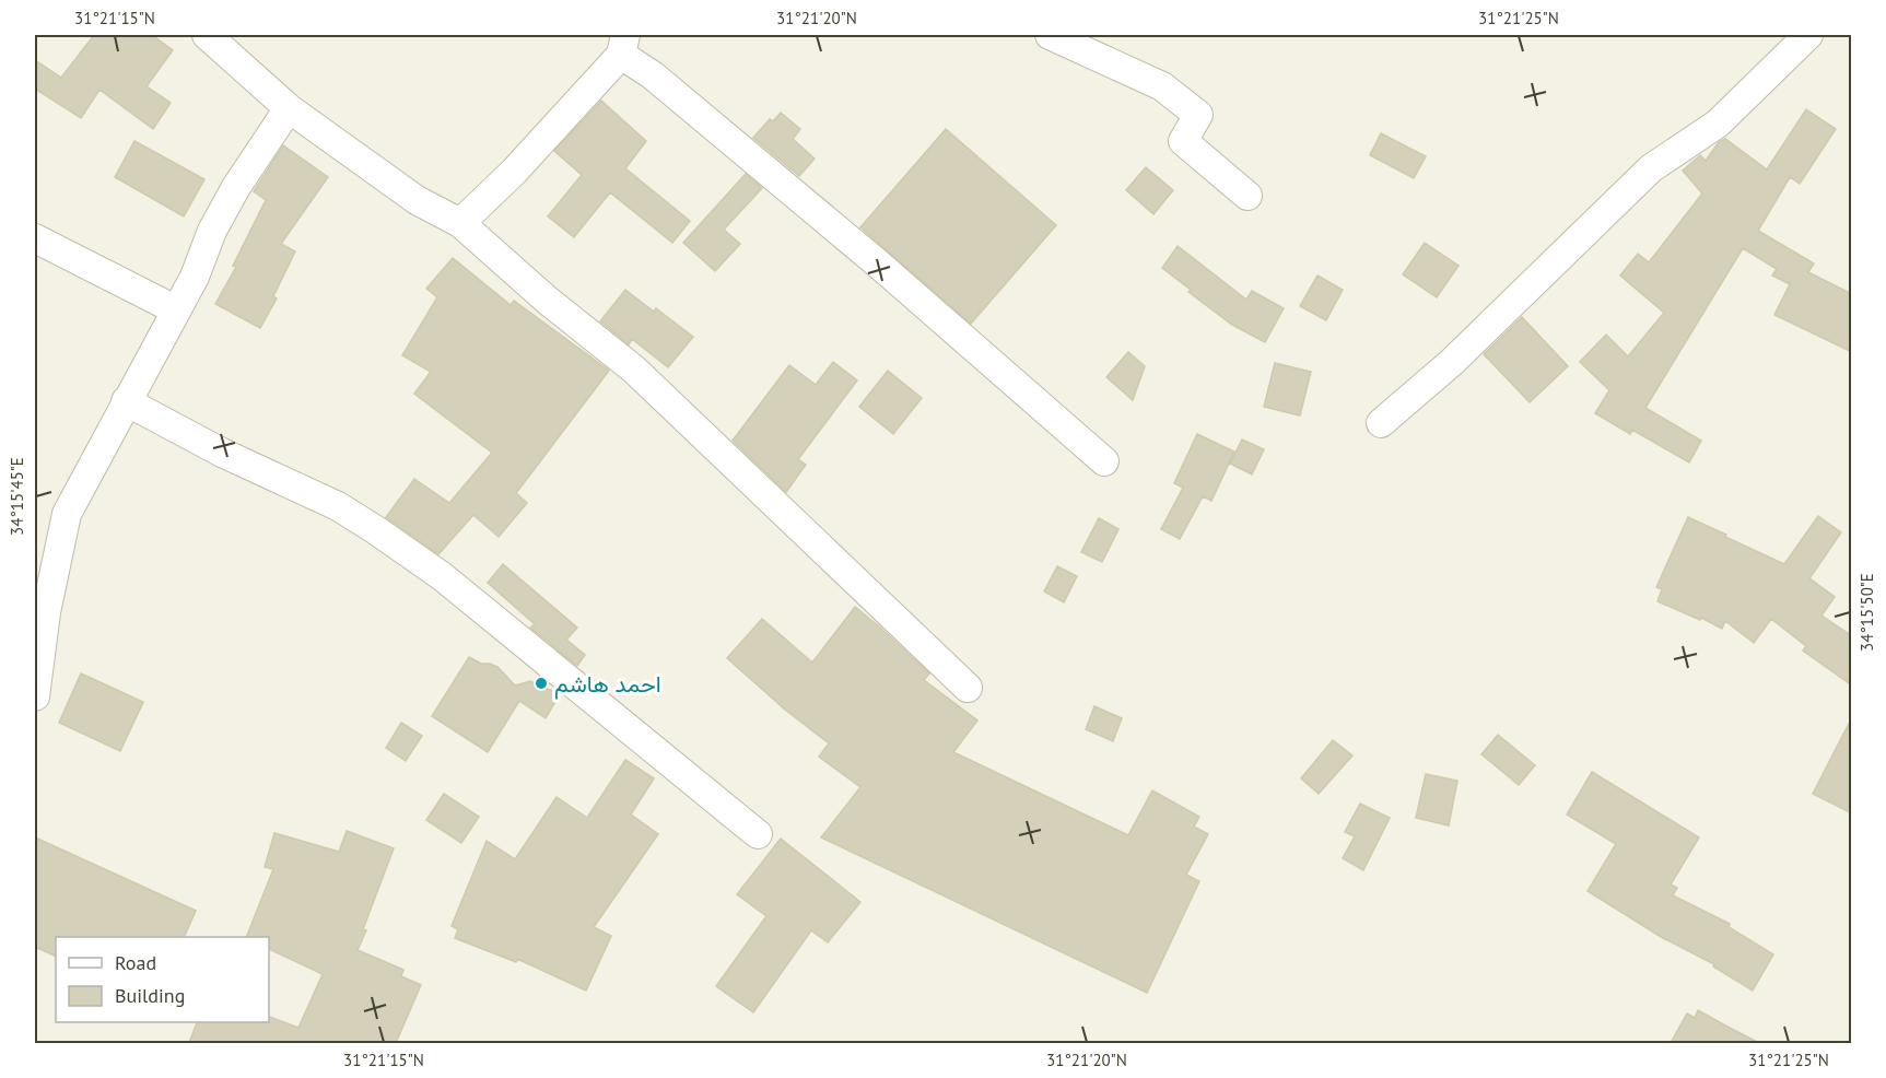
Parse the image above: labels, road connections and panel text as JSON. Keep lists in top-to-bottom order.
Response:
{
  "places": ["احمد هاشم"],
  "legend": ["Road", "Building"],
  "coordinates": [
    "31°21'15\"N",
    "31°21'20\"N",
    "31°21'25\"N",
    "34°15'45\"E",
    "34°15'50\"E"
  ]
}
